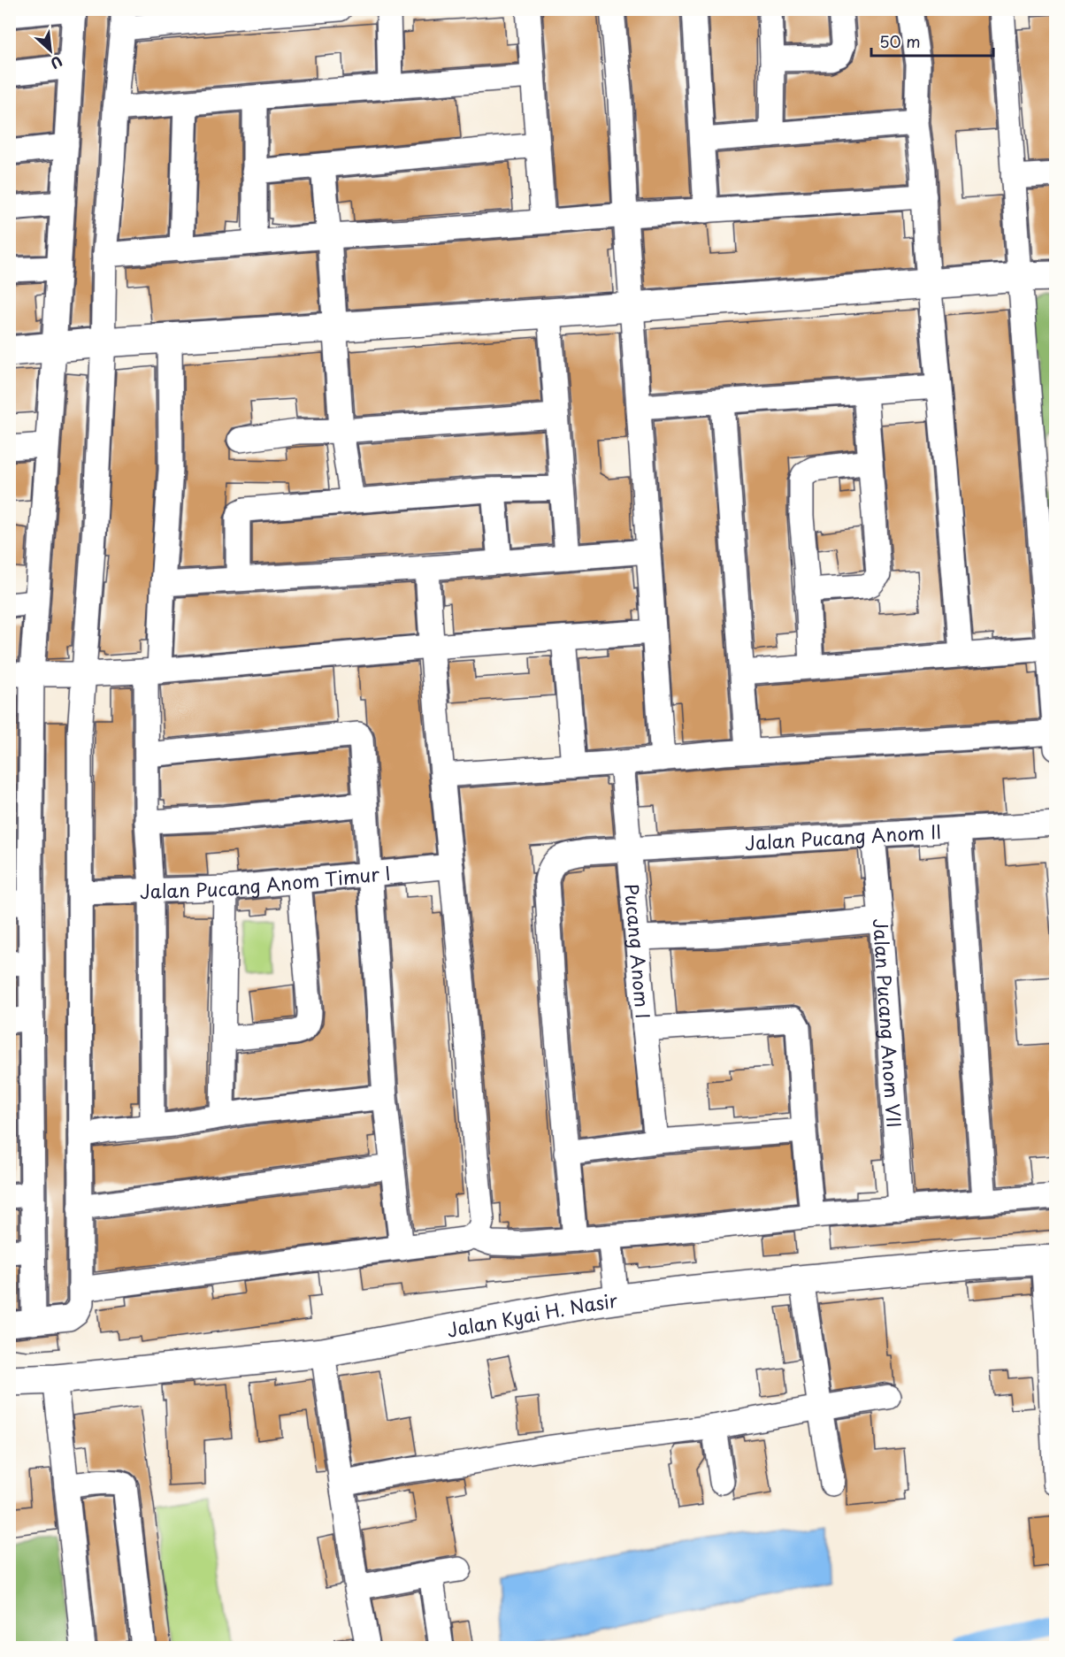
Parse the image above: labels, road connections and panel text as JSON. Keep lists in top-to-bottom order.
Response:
{
  "streets": {
    "main road": ["Jalan Kyai H. Nasir"],
    "street": [
      "Jalan Pucang Anom II",
      "Jalan Pucang Anom Timur I",
      "Pucang Anom I",
      "Jalan Pucang Anom VII"
    ]
  },
  "crossings": [
    ["Jalan Pucang Anom II", "Pucang Anom I"],
    ["Jalan Pucang Anom II", "Jalan Pucang Anom VII"]
  ],
  "scale_bar": "50 m",
  "north": "bottom right"
}
